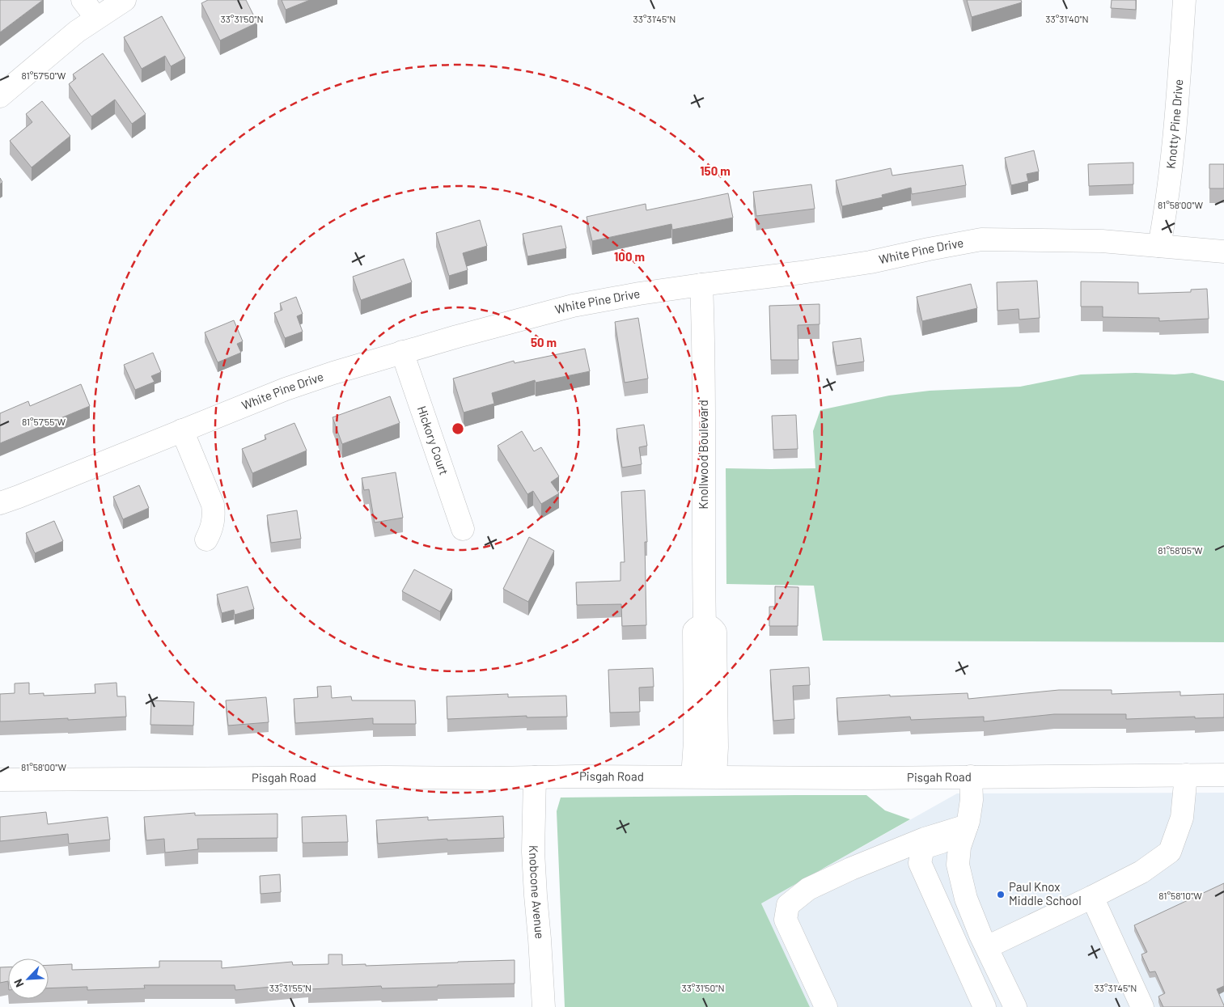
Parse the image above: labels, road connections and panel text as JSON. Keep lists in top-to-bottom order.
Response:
{
  "streets": {
    "street": [
      "Knotty Pine Drive",
      "White Pine Drive",
      "Hickory Court",
      "Knollwood Boulevard",
      "Pisgah Road",
      "Knobcone Avenue"
    ]
  },
  "crossings": [
    ["Knotty Pine Drive", "White Pine Drive"],
    ["White Pine Drive", "Hickory Court"],
    ["White Pine Drive", "Knollwood Boulevard"],
    ["Pisgah Road", "Knobcone Avenue"]
  ],
  "places": ["Paul Knox Middle School"],
  "north": "bottom left",
  "coordinates": [
    "33°31'40\"N",
    "33°31'50\"N",
    "33°31'45\"N",
    "81°57'50\"W",
    "81°58'00\"W",
    "81°57'55\"W",
    "81°58'05\"W",
    "81°58'10\"W",
    "33°31'55\"N"
  ],
  "rings": ["150 m", "100 m", "50 m"]
}
